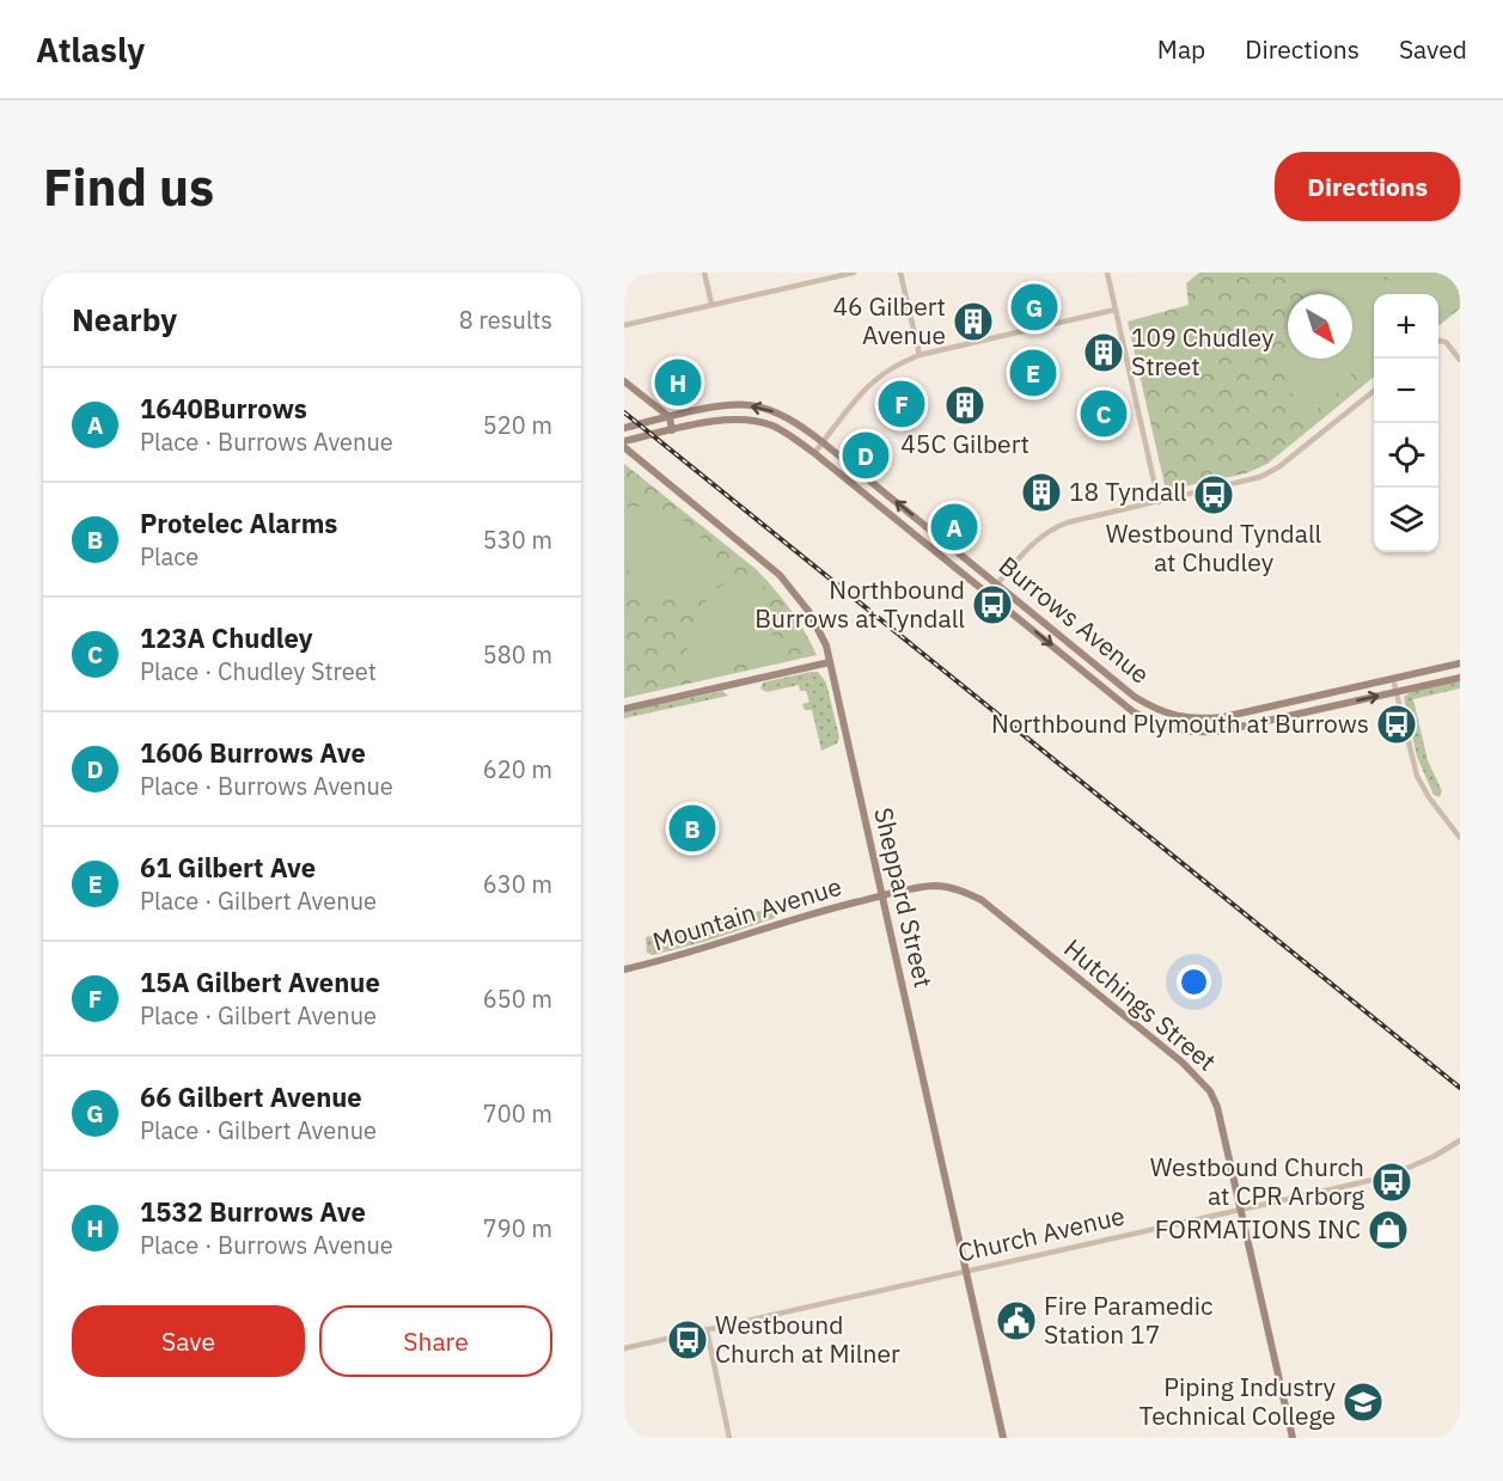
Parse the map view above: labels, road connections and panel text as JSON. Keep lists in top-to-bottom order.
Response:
{
  "streets": {
    "street": [
      "Burrows Avenue",
      "Sheppard Street",
      "Mountain Avenue",
      "Hutchings Street",
      "Church Avenue"
    ]
  },
  "crossings": [
    ["Sheppard Street", "Mountain Avenue"],
    ["Sheppard Street", "Hutchings Street"],
    ["Sheppard Street", "Church Avenue"],
    ["Mountain Avenue", "Hutchings Street"],
    ["Hutchings Street", "Church Avenue"]
  ],
  "places": {
    "building": [
      "46 Gilbert Avenue",
      "109 Chudley Street",
      "45C Gilbert",
      "18 Tyndall"
    ],
    "bus stop": [
      "Westbound Tyndall at Chudley",
      "Northbound Burrows at Tyndall",
      "Northbound Plymouth at Burrows",
      "Westbound Church at CPR Arborg",
      "Westbound Church at Milner"
    ],
    "shop": ["FORMATIONS INC"],
    "public building": ["Fire Paramedic Station 17"],
    "school or university": ["Piping Industry Technical College"]
  },
  "north": "bottom right",
  "page": {
    "header": "Atlasly",
    "nav": ["Map", "Directions", "Saved"],
    "buttons": [
      "Directions",
      ["Save", "Share"]
    ],
    "title": "Find us",
    "heading": ["Nearby", "8 results"],
    "pins": [
      "G",
      "E",
      "H",
      "F",
      "C",
      "D",
      "A",
      "B"
    ],
    "map_buttons": ["+", "−"],
    "list": [
      {
        "mark": "A",
        "name": "1640Burrows",
        "note": "Place · Burrows Avenue",
        "value": "520 m"
      },
      {
        "mark": "B",
        "name": "Protelec Alarms",
        "note": "Place",
        "value": "530 m"
      },
      {
        "mark": "C",
        "name": "123A Chudley",
        "note": "Place · Chudley Street",
        "value": "580 m"
      },
      {
        "mark": "D",
        "name": "1606 Burrows Ave",
        "note": "Place · Burrows Avenue",
        "value": "620 m"
      },
      {
        "mark": "E",
        "name": "61 Gilbert Ave",
        "note": "Place · Gilbert Avenue",
        "value": "630 m"
      },
      {
        "mark": "F",
        "name": "15A Gilbert Avenue",
        "note": "Place · Gilbert Avenue",
        "value": "650 m"
      },
      {
        "mark": "G",
        "name": "66 Gilbert Avenue",
        "note": "Place · Gilbert Avenue",
        "value": "700 m"
      },
      {
        "mark": "H",
        "name": "1532 Burrows Ave",
        "note": "Place · Burrows Avenue",
        "value": "790 m"
      }
    ]
  }
}
